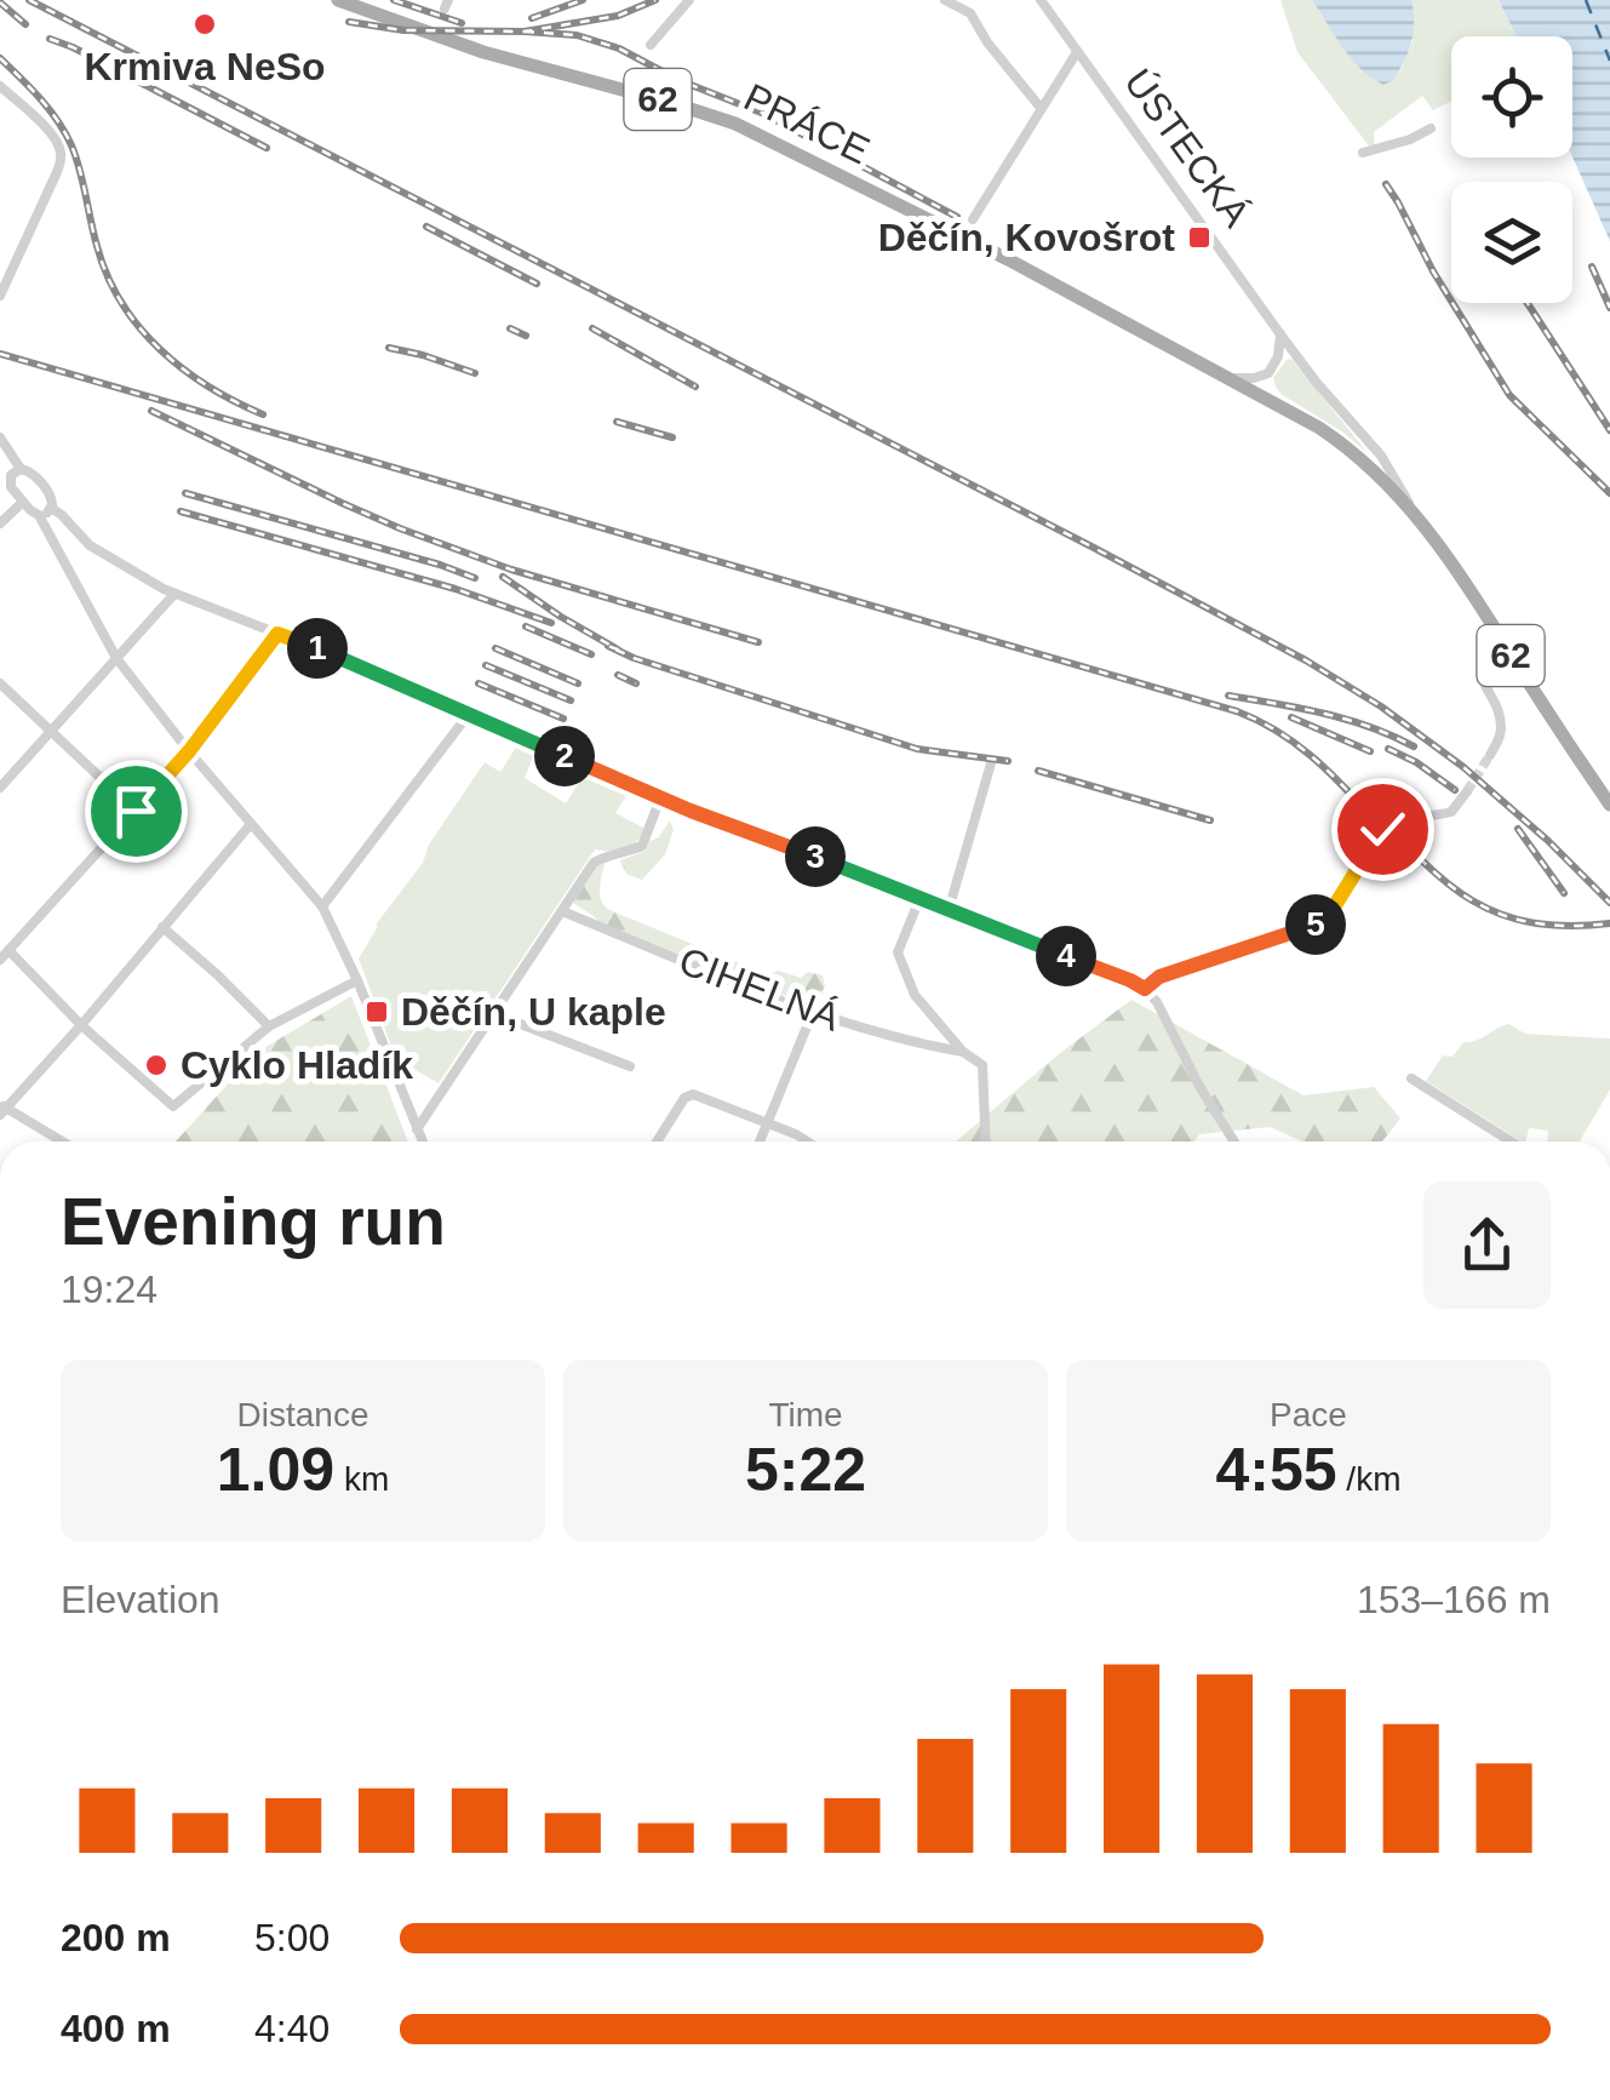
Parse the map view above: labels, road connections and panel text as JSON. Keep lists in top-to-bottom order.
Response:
{
  "streets": {
    "main road": ["62", "PRÁCE", "ÚSTECKÁ"],
    "street": ["CIHELNÁ"]
  },
  "crossings": [
    ["PRÁCE", "ÚSTECKÁ"]
  ],
  "places": {
    "other": ["Krmiva NeSo", "Cyklo Hladík"],
    "transit": ["Děčín, Kovošrot", "Děčín, U kaple"]
  },
  "page": {
    "pins": [
      "1",
      "2",
      "3",
      "5",
      "4"
    ],
    "heading": ["Evening run", "19:24"],
    "stats": [
      ["Distance", "1.09 km"],
      ["Time", "5:22"],
      ["Pace", "4:55 /km"]
    ],
    "chart": ["Elevation", "153–166 m"],
    "list": [
      {
        "name": "200 m",
        "note": "5:00"
      },
      {
        "name": "400 m",
        "note": "4:40"
      }
    ]
  }
}
